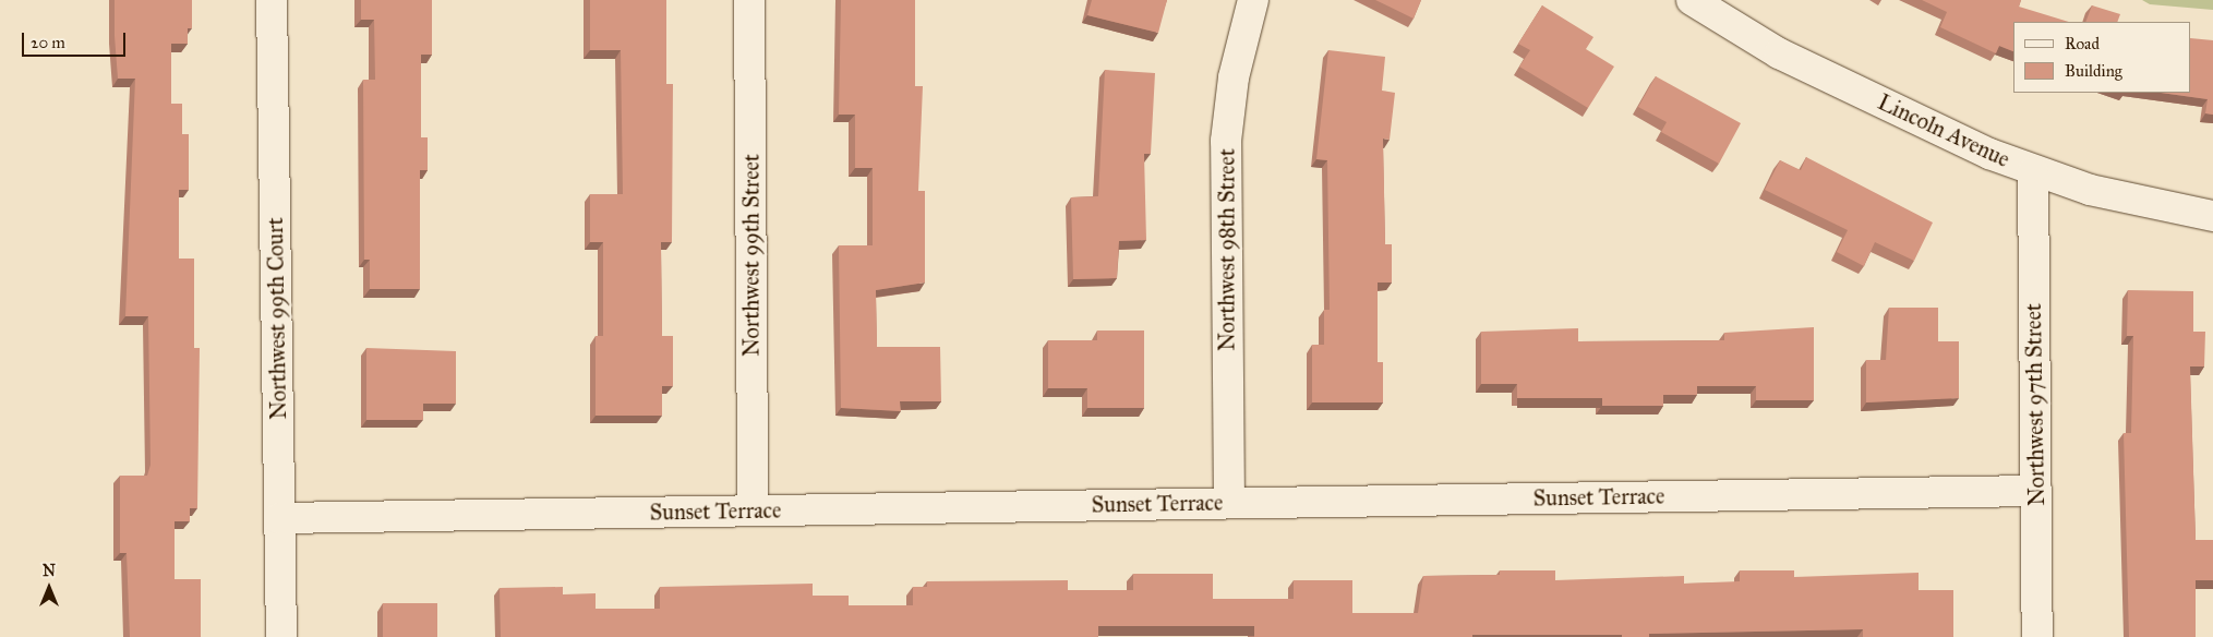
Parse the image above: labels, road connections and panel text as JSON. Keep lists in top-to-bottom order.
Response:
{
  "streets": {
    "street": [
      "Lincoln Avenue",
      "Northwest 98th Street",
      "Northwest 99th Street",
      "Northwest 99th Court",
      "Northwest 97th Street",
      "Sunset Terrace"
    ]
  },
  "crossings": [
    ["Lincoln Avenue", "Northwest 97th Street"],
    ["Northwest 98th Street", "Sunset Terrace"],
    ["Northwest 99th Street", "Sunset Terrace"],
    ["Northwest 99th Court", "Sunset Terrace"],
    ["Northwest 97th Street", "Sunset Terrace"]
  ],
  "legend": ["Road", "Building"],
  "scale_bar": "20 m",
  "north": "top"
}
